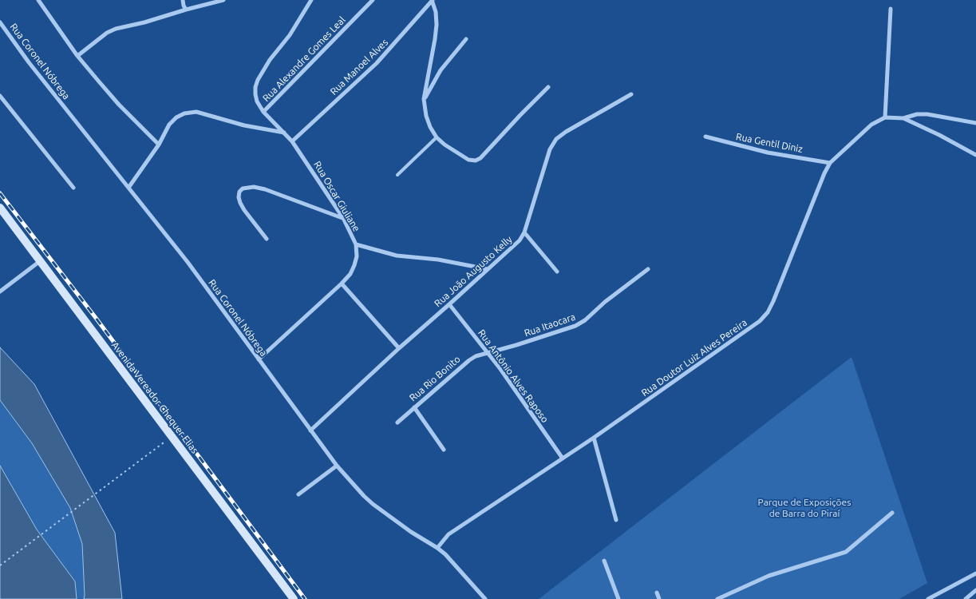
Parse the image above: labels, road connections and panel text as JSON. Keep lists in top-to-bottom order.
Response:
{
  "streets": {
    "main road": ["Avenida Vereador Chequer Elias"],
    "street": [
      "Rua Alexandre Gomes Leal",
      "Rua Coronel Nóbrega",
      "Rua Manoel Alves",
      "Rua Gentil Diniz",
      "Rua Oscar Giuliane",
      "Rua João Augusto Kelly",
      "Rua Itaocara",
      "Rua Doutor Luiz Alves Pereira",
      "Rua Antônio Alves Raposo",
      "Rua Rio Bonito"
    ]
  },
  "crossings": [
    ["Rua Alexandre Gomes Leal", "Rua Oscar Giuliane"],
    ["Rua Coronel Nóbrega", "Rua Oscar Giuliane"],
    ["Rua Coronel Nóbrega", "Rua João Augusto Kelly"],
    ["Rua Coronel Nóbrega", "Rua Doutor Luiz Alves Pereira"],
    ["Rua Manoel Alves", "Rua Oscar Giuliane"],
    ["Rua Gentil Diniz", "Rua Doutor Luiz Alves Pereira"],
    ["Rua João Augusto Kelly", "Rua Antônio Alves Raposo"],
    ["Rua Itaocara", "Rua Antônio Alves Raposo"],
    ["Rua Itaocara", "Rua Rio Bonito"],
    ["Rua Doutor Luiz Alves Pereira", "Rua Antônio Alves Raposo"],
    ["Rua Antônio Alves Raposo", "Rua Rio Bonito"]
  ],
  "parks": ["Parque de Exposições de Barra do Piraí"]
}
